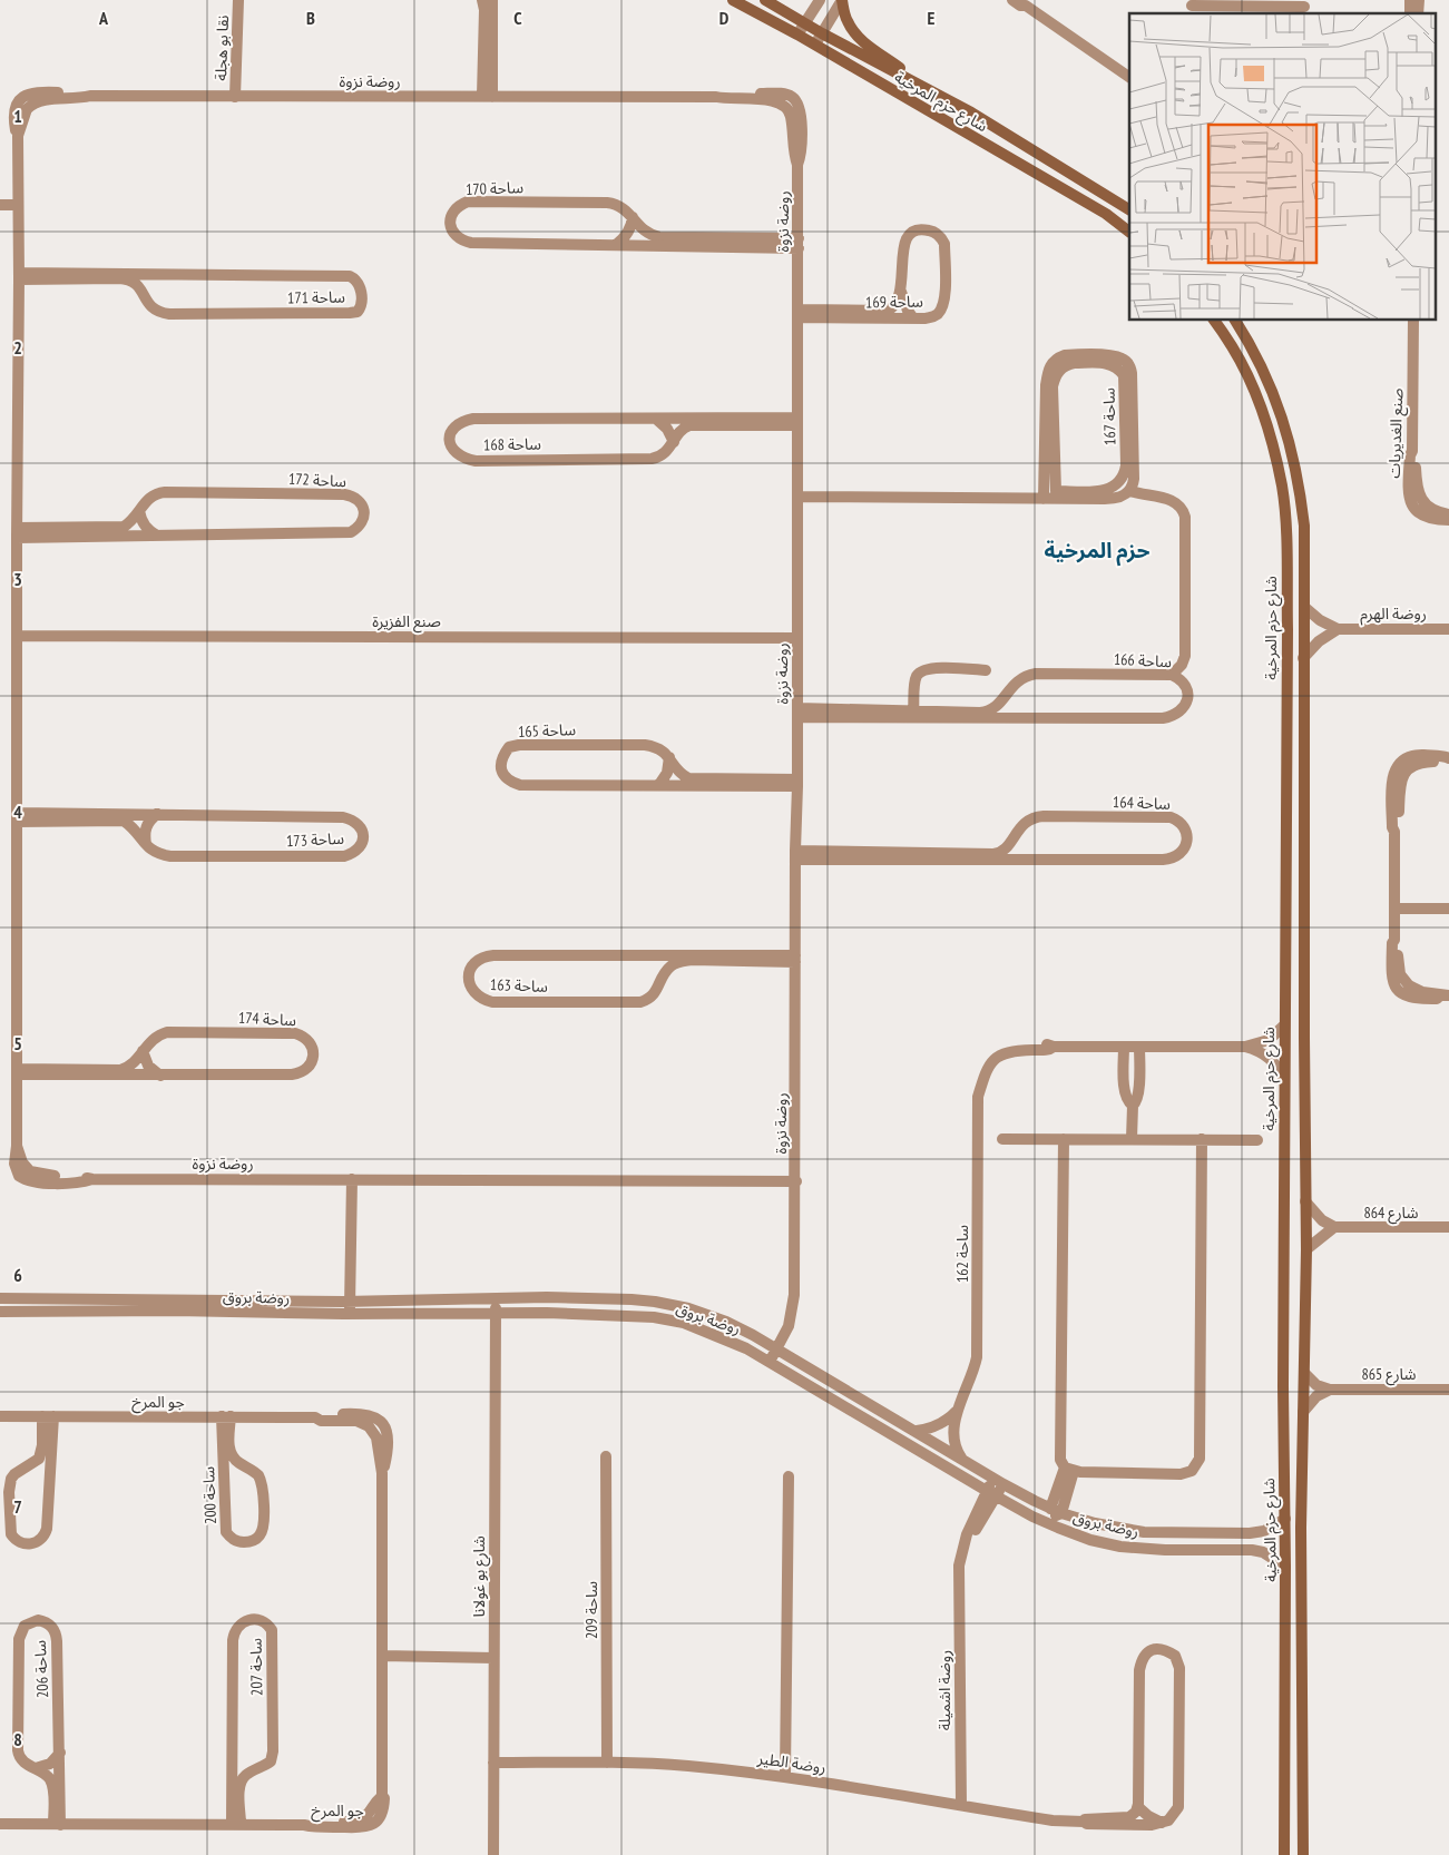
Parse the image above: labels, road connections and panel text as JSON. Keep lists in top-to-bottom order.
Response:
{
  "streets": {
    "street": [
      "نقا بو هجلة",
      "روضة نزوة",
      "شارع حزم المرخية",
      "ساحة 170",
      "ساحة 171",
      "ساحة 169",
      "ساحة 167",
      "صنع الغديريات",
      "ساحة 168",
      "ساحة 172",
      "روضة الهرم",
      "صنع الفزيرة",
      "ساحة 166",
      "ساحة 165",
      "ساحة 164",
      "ساحة 173",
      "ساحة 163",
      "ساحة 174",
      "شارع 864",
      "ساحة 162",
      "روضة بروق",
      "شارع 865",
      "جو المرخ",
      "ساحة 200",
      "شارع بو غولانا",
      "ساحة 209",
      "ساحة 207",
      "ساحة 206",
      "روضة اشميلة",
      "روضة الطير"
    ]
  },
  "crossings": [
    ["نقا بو هجلة", "روضة نزوة"],
    ["روضة نزوة", "ساحة 170"],
    ["روضة نزوة", "ساحة 171"],
    ["روضة نزوة", "ساحة 169"],
    ["روضة نزوة", "ساحة 167"],
    ["روضة نزوة", "ساحة 168"],
    ["روضة نزوة", "ساحة 172"],
    ["روضة نزوة", "صنع الفزيرة"],
    ["روضة نزوة", "ساحة 166"],
    ["روضة نزوة", "ساحة 165"],
    ["روضة نزوة", "ساحة 164"],
    ["روضة نزوة", "ساحة 173"],
    ["روضة نزوة", "ساحة 163"],
    ["روضة نزوة", "ساحة 174"],
    ["روضة نزوة", "روضة بروق"],
    ["شارع حزم المرخية", "روضة الهرم"],
    ["شارع حزم المرخية", "ساحة 162"],
    ["شارع حزم المرخية", "روضة بروق"],
    ["ساحة 167", "ساحة 166"],
    ["ساحة 162", "روضة بروق"],
    ["روضة بروق", "شارع بو غولانا"],
    ["روضة بروق", "روضة اشميلة"],
    ["جو المرخ", "ساحة 200"],
    ["جو المرخ", "ساحة 207"],
    ["جو المرخ", "ساحة 206"],
    ["شارع بو غولانا", "روضة الطير"],
    ["ساحة 209", "روضة الطير"],
    ["روضة اشميلة", "روضة الطير"]
  ],
  "districts": ["حزم المرخية"],
  "grid": {
    "columns": [
      "A",
      "B",
      "C",
      "D",
      "E"
    ],
    "rows": [
      "1",
      "2",
      "3",
      "4",
      "5",
      "6",
      "7",
      "8"
    ]
  }
}
